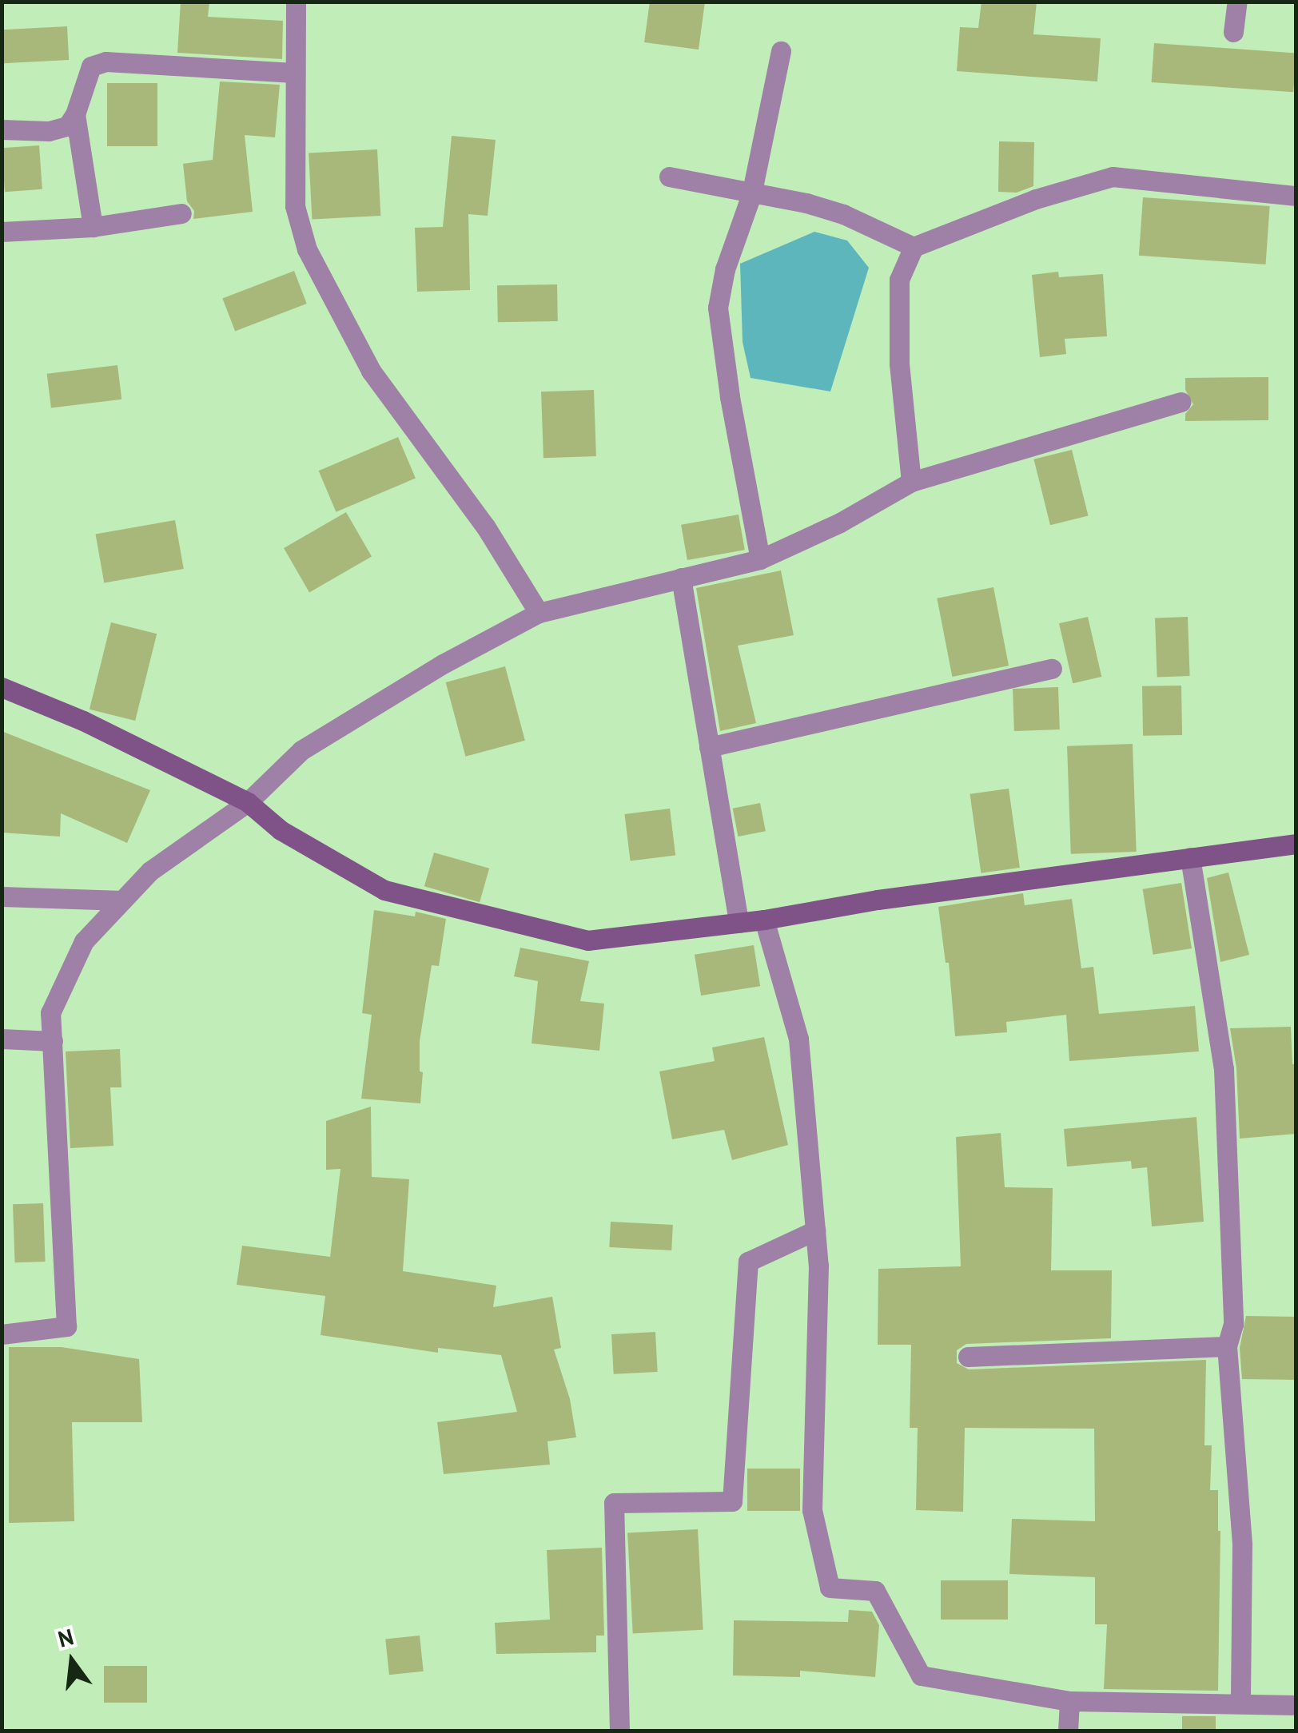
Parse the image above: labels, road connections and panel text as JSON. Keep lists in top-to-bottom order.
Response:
{
  "north": "top"
}
